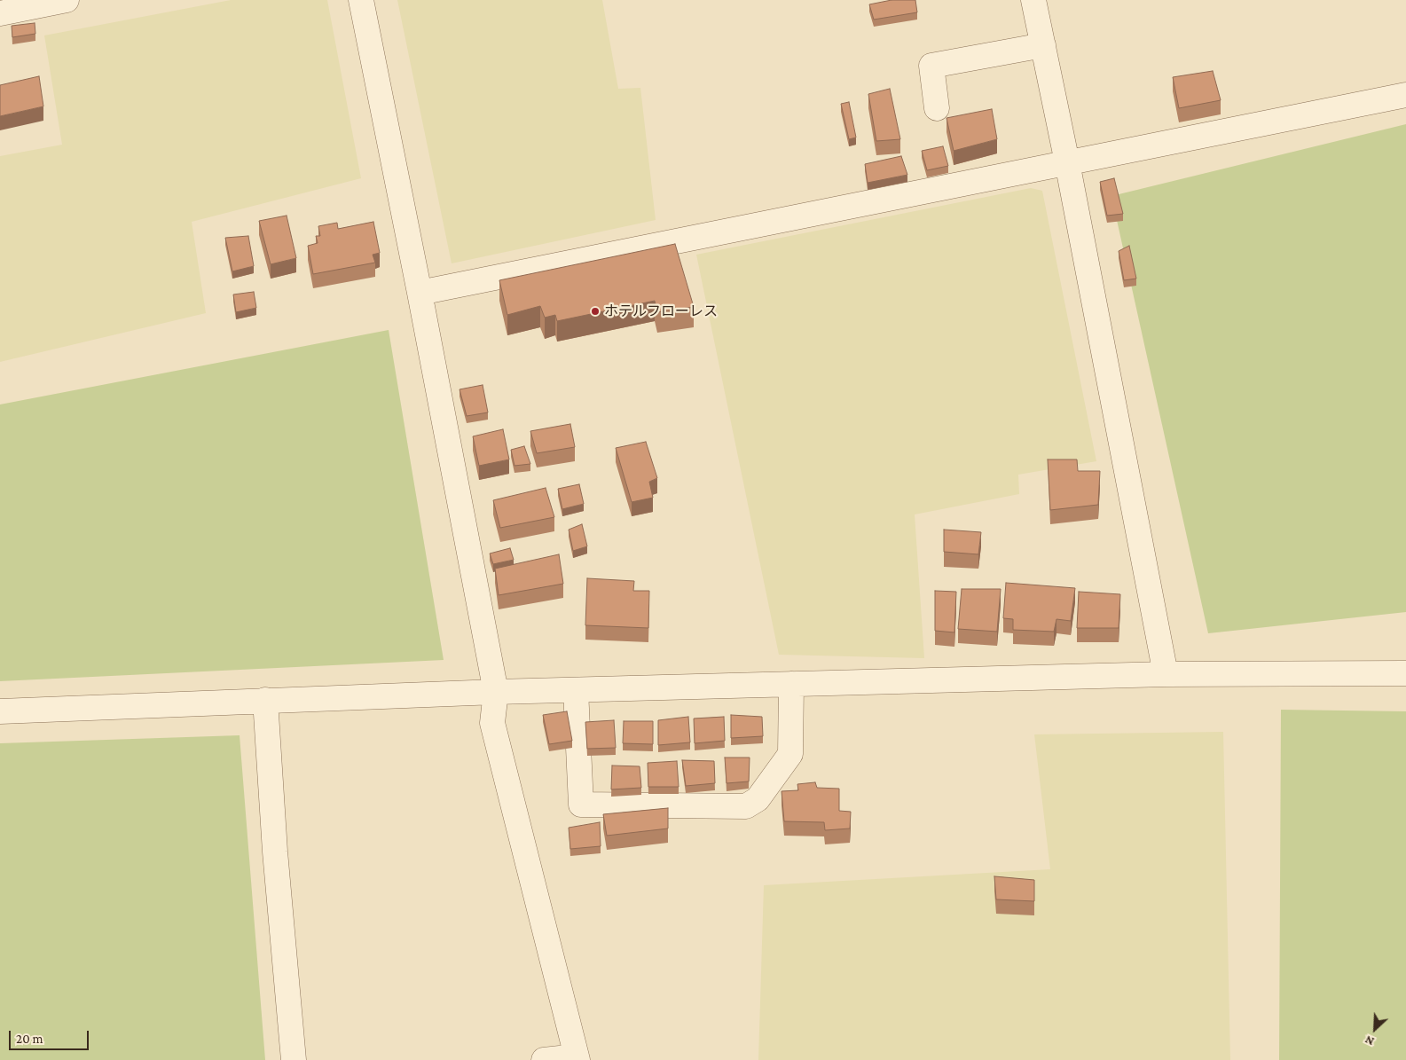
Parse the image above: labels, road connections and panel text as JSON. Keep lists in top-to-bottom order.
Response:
{
  "places": ["ホテルフローレス"],
  "scale_bar": "20 m",
  "north": "bottom left"
}
